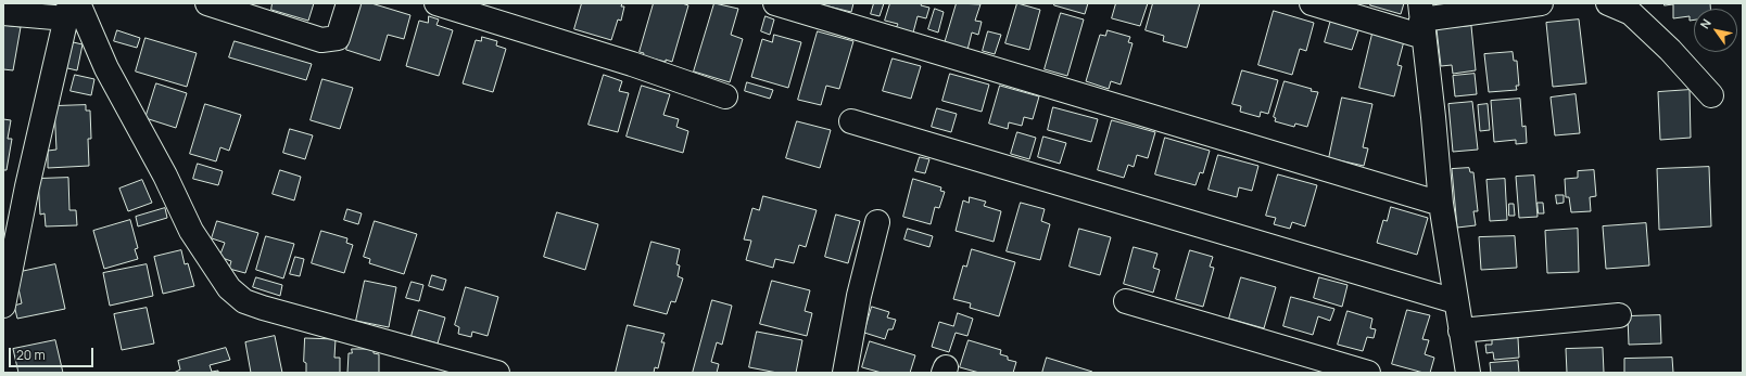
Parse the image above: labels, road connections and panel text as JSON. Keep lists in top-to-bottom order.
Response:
{
  "scale_bar": "20 m",
  "north": "top left"
}
